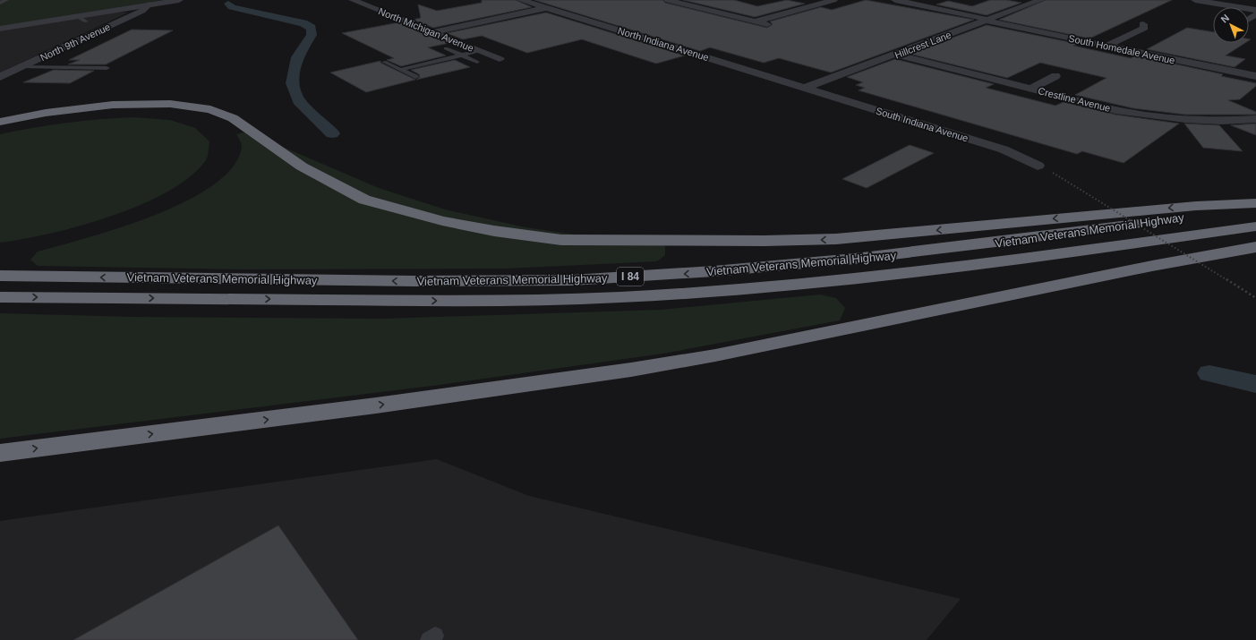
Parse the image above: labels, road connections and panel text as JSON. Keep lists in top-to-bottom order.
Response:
{
  "streets": {
    "highway": ["Vietnam Veterans Memorial Highway", "I 84"],
    "street": [
      "North Michigan Avenue",
      "North 9th Avenue",
      "North Indiana Avenue",
      "Hillcrest Lane",
      "South Homedale Avenue",
      "Crestline Avenue",
      "South Indiana Avenue"
    ]
  },
  "crossings": [
    ["North Indiana Avenue", "Hillcrest Lane"],
    ["North Indiana Avenue", "South Indiana Avenue"],
    ["Hillcrest Lane", "South Homedale Avenue"],
    ["Hillcrest Lane", "Crestline Avenue"],
    ["Hillcrest Lane", "South Indiana Avenue"]
  ],
  "north": "top left"
}
